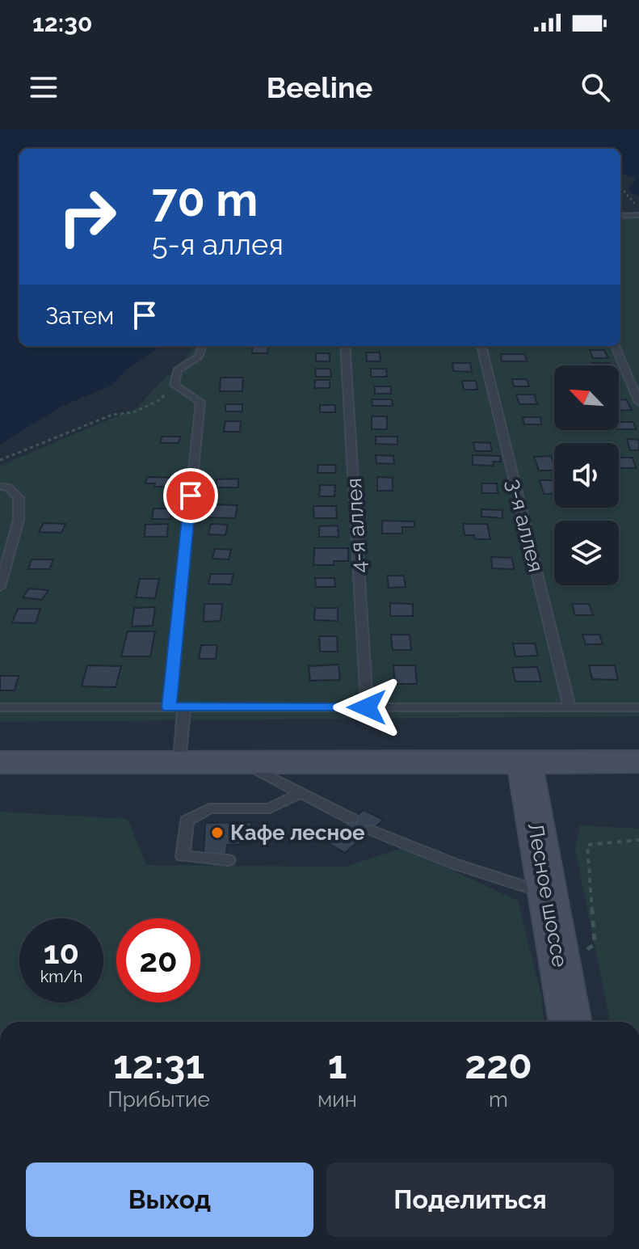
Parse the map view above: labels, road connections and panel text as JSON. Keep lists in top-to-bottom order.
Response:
{
  "streets": {
    "main road": ["Лесное шоссе"],
    "lane": ["4-я аллея", "3-я аллея"]
  },
  "places": ["Кафе лесное"],
  "north": "top left",
  "page": {
    "status": "12:30",
    "header": "Beeline",
    "turn": ["70 m", "5-я аллея"],
    "then": "Затем",
    "speed": "10 km/h",
    "limit": "20",
    "eta": [
      "12:31",
      "Прибытие",
      "1",
      "мин",
      "220",
      "m"
    ],
    "buttons": ["Выход", "Поделиться"]
  }
}
